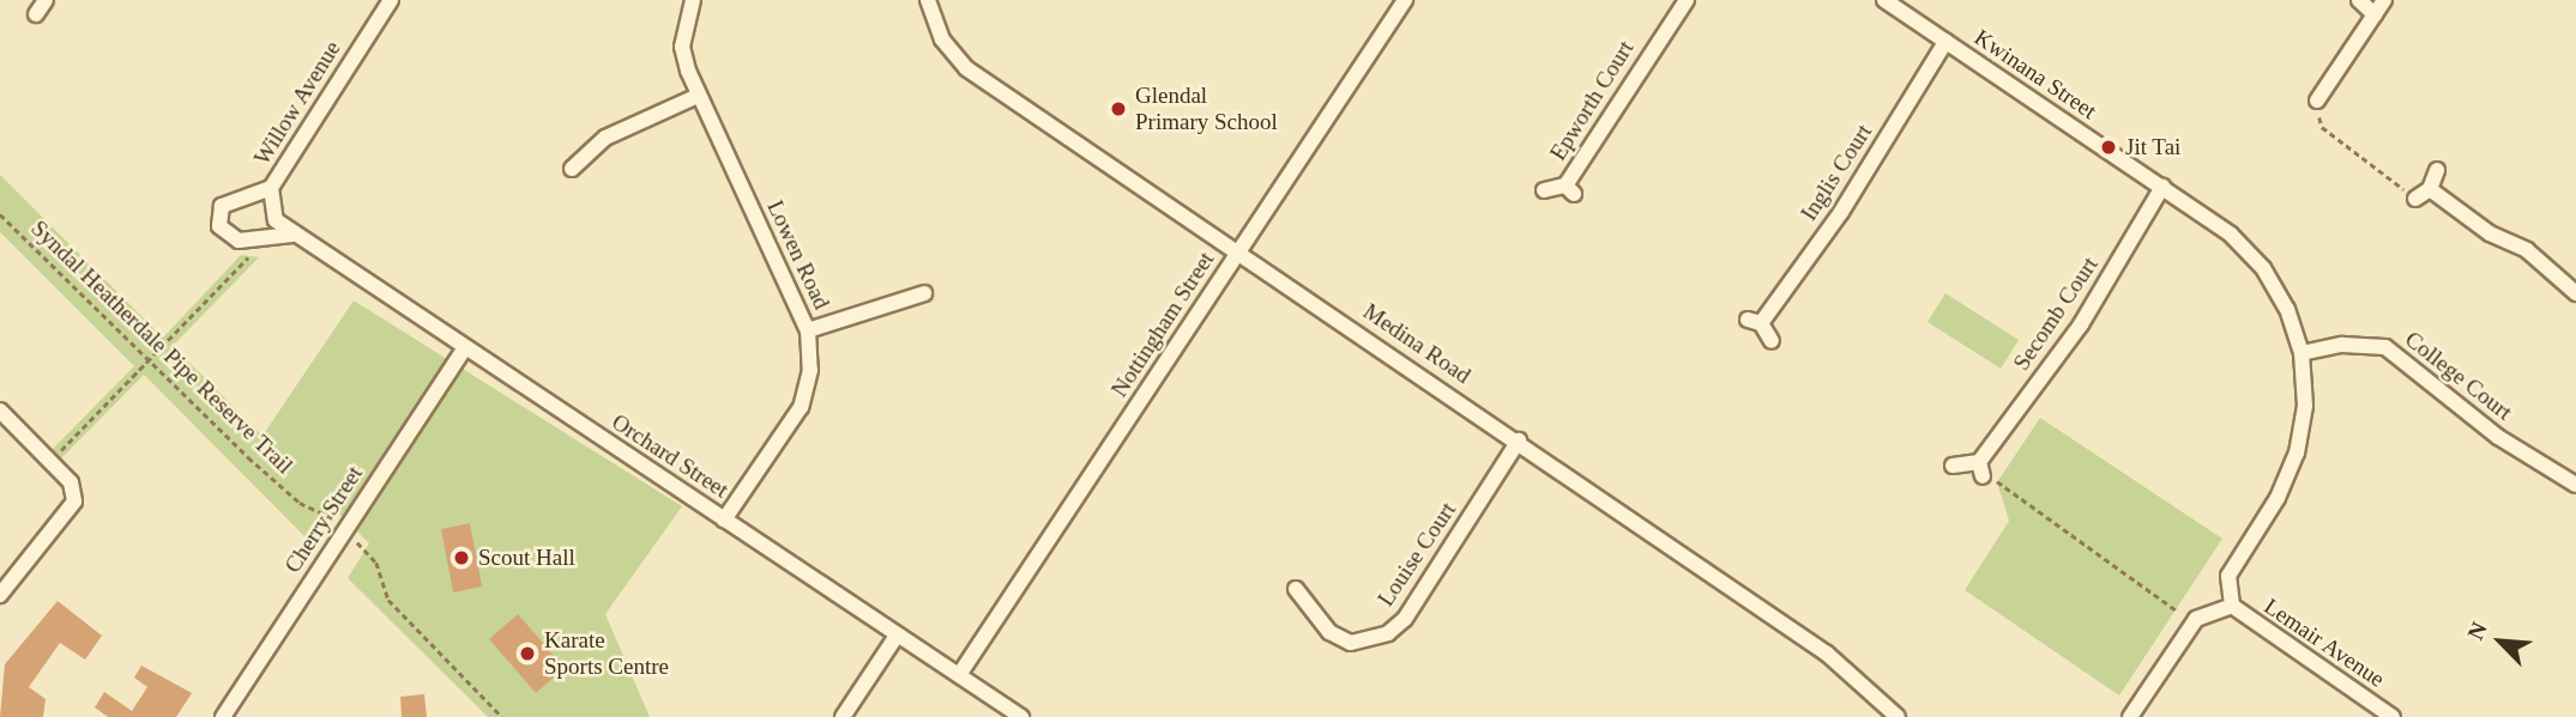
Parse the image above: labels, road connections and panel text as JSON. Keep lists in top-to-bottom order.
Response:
{
  "streets": {
    "street": [
      "Kwinana Street",
      "Epworth Court",
      "Willow Avenue",
      "Inglis Court",
      "Lowen Road",
      "Secomb Court",
      "Nottingham Street",
      "Medina Road",
      "College Court",
      "Orchard Street",
      "Cherry Street",
      "Louise Court",
      "Lemair Avenue"
    ],
    "path": ["Syndal Heatherdale Pipe Reserve Trail"]
  },
  "crossings": [
    ["Kwinana Street", "Inglis Court"],
    ["Kwinana Street", "Secomb Court"],
    ["Kwinana Street", "College Court"],
    ["Kwinana Street", "Lemair Avenue"],
    ["Willow Avenue", "Orchard Street"],
    ["Lowen Road", "Orchard Street"],
    ["Nottingham Street", "Medina Road"],
    ["Nottingham Street", "Orchard Street"],
    ["Medina Road", "Louise Court"],
    ["Syndal Heatherdale Pipe Reserve Trail", "Cherry Street"],
    ["Orchard Street", "Cherry Street"]
  ],
  "places": [
    "Glendal Primary School",
    "Jit Tai",
    "Scout Hall",
    "Karate Sports Centre"
  ],
  "north": "top left"
}
